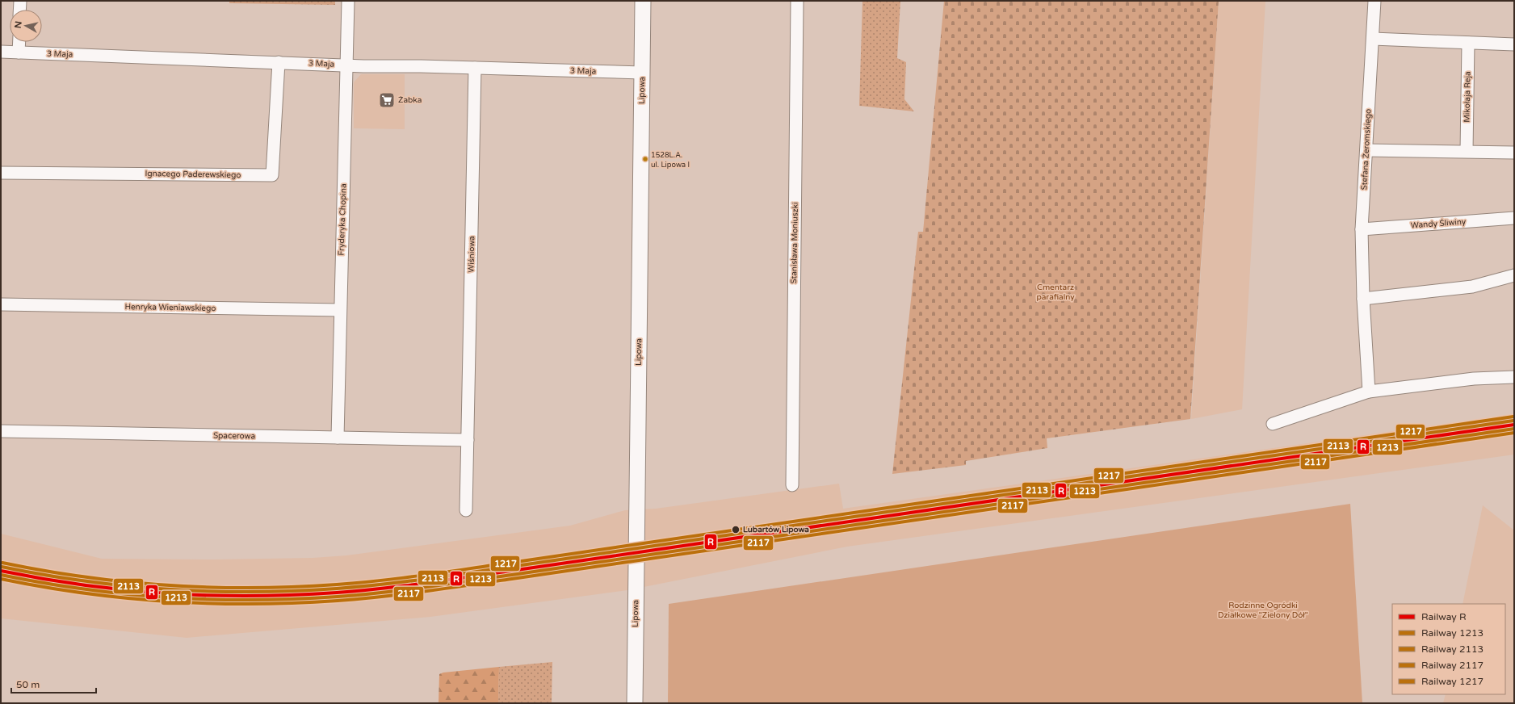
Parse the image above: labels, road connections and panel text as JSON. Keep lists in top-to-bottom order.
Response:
{
  "streets": {
    "street": [
      "3 Maja",
      "Lipowa",
      "Mikołaja Reja",
      "Stefana Żeromskiego",
      "Ignacego Paderewskiego",
      "Fryderyka Chopina",
      "Wandy Śliwiny",
      "Stanisława Moniuszki",
      "Wiśniowa",
      "Henryka Wieniawskiego",
      "Spacerowa"
    ]
  },
  "crossings": [
    ["3 Maja", "Lipowa"],
    ["3 Maja", "Ignacego Paderewskiego"],
    ["3 Maja", "Fryderyka Chopina"],
    ["3 Maja", "Wiśniowa"],
    ["Stefana Żeromskiego", "Wandy Śliwiny"],
    ["Fryderyka Chopina", "Henryka Wieniawskiego"],
    ["Fryderyka Chopina", "Spacerowa"],
    ["Wiśniowa", "Spacerowa"]
  ],
  "parks": ["Cmentarz parafialny", "Rodzinne Ogródki Działkowe \"Zielony Dół\""],
  "places": {
    "supermarket": ["Żabka"],
    "other": ["1528L.A. ul. Lipowa I", "Lubartów Lipowa"]
  },
  "lines": [
    "rail line 1217",
    "rail line 2113",
    "rail line R",
    "rail line 1213",
    "rail line 2117"
  ],
  "legend": [
    "Railway R",
    "Railway 1213",
    "Railway 2113",
    "Railway 2117",
    "Railway 1217"
  ],
  "scale_bar": "50 m",
  "north": "left"
}
